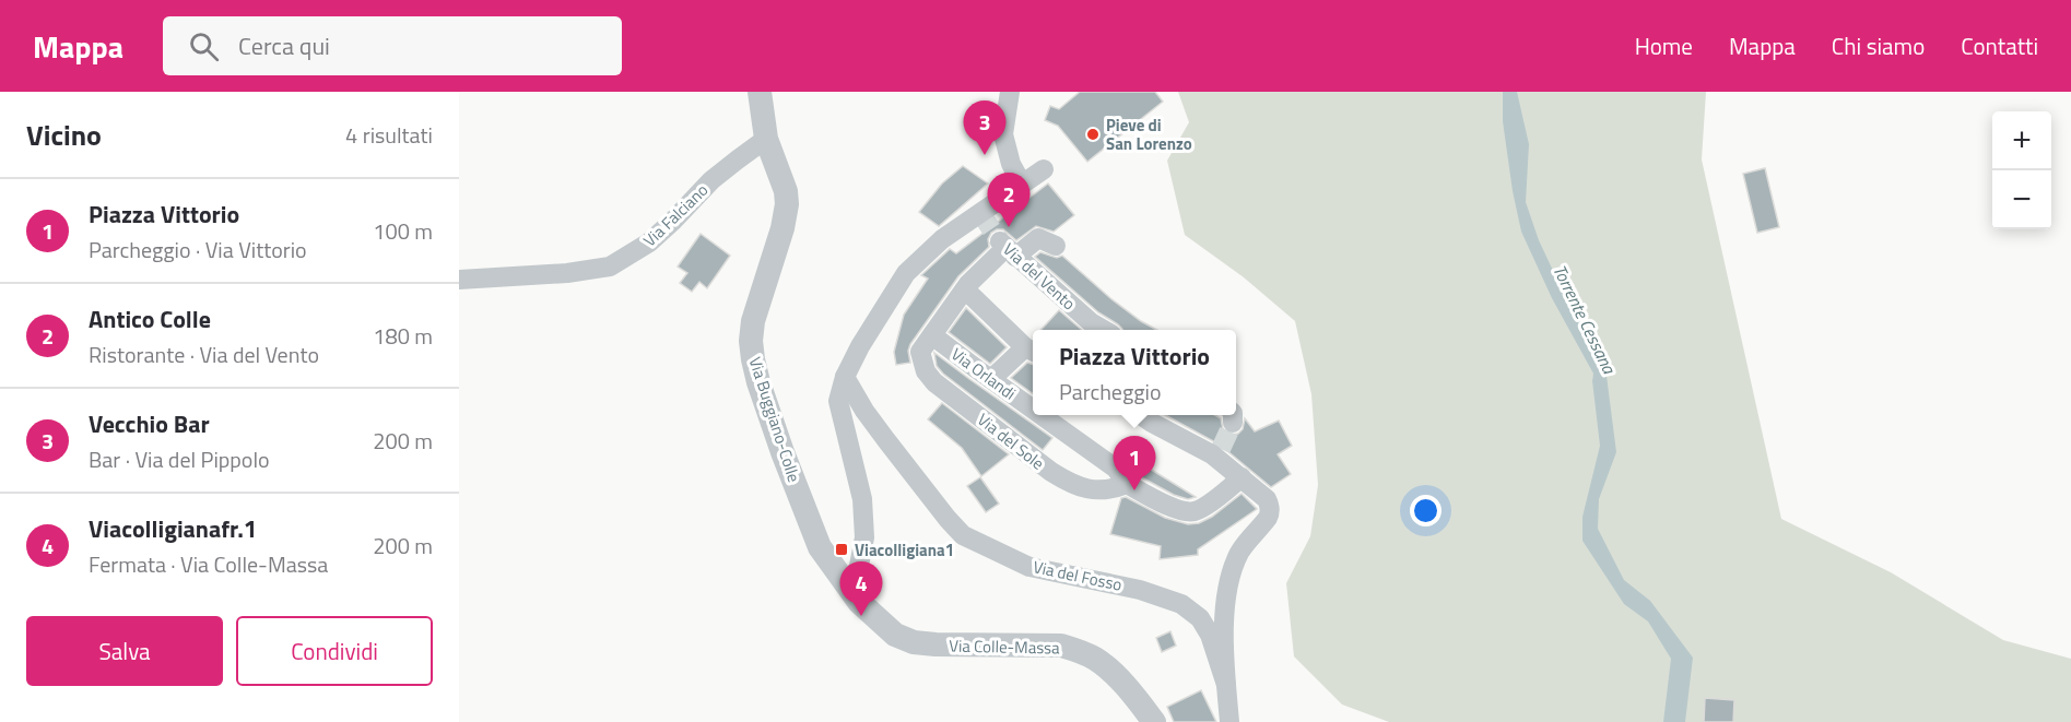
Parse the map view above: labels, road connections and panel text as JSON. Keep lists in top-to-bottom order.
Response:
{
  "streets": {
    "street": [
      "Via Falciano",
      "Via del Vento",
      "Via Orlandi",
      "Via Buggiano-Colle",
      "Via del Sole",
      "Via del Fosso",
      "Via Colle-Massa"
    ]
  },
  "crossings": [
    ["Via Falciano", "Via Buggiano-Colle"],
    ["Via Orlandi", "Via del Sole"],
    ["Via Buggiano-Colle", "Via Colle-Massa"]
  ],
  "water": ["Torrente Cessana"],
  "places": {
    "other": ["Pieve di San Lorenzo"],
    "transit": ["Viacolligiana1"]
  },
  "page": {
    "header": "Mappa",
    "search": "Cerca qui",
    "nav": [
      "Home",
      "Mappa",
      "Chi siamo",
      "Contatti"
    ],
    "heading": ["Vicino", "4 risultati"],
    "pins": [
      "3",
      "2",
      "1",
      "4"
    ],
    "map_buttons": ["+", "−"],
    "list": [
      {
        "mark": "1",
        "name": "Piazza Vittorio",
        "note": "Parcheggio · Via Vittorio",
        "value": "100 m"
      },
      {
        "mark": "2",
        "name": "Antico Colle",
        "note": "Ristorante · Via del Vento",
        "value": "180 m"
      },
      {
        "mark": "3",
        "name": "Vecchio Bar",
        "note": "Bar · Via del Pippolo",
        "value": "200 m"
      },
      {
        "mark": "4",
        "name": "Viacolligianafr.1",
        "note": "Fermata · Via Colle-Massa",
        "value": "200 m"
      }
    ],
    "popup": ["Piazza Vittorio", "Parcheggio"],
    "buttons": ["Salva", "Condividi"]
  }
}
